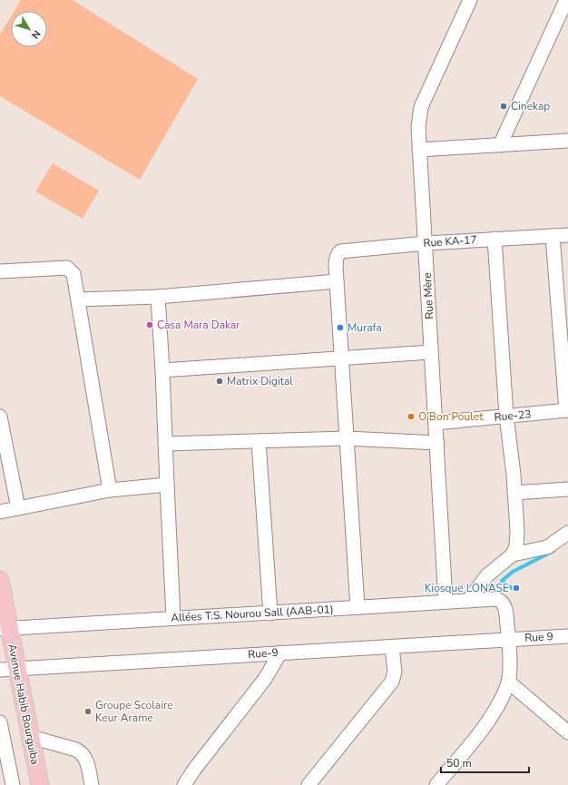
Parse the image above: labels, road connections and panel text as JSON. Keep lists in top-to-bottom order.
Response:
{
  "streets": {
    "main road": ["Avenue Habib Bourguiba"],
    "street": [
      "Rue KA-17",
      "Rue Mère",
      "Rue-23",
      "Allées T.S. Nourou Sall (AAB-01)",
      "Rue 9",
      "Rue-9"
    ]
  },
  "crossings": [
    ["Rue KA-17", "Rue Mère"],
    ["Rue Mère", "Rue-23"],
    ["Rue Mère", "Allées T.S. Nourou Sall (AAB-01)"],
    ["Allées T.S. Nourou Sall (AAB-01)", "Rue 9"],
    ["Allées T.S. Nourou Sall (AAB-01)", "Rue-9"],
    ["Allées T.S. Nourou Sall (AAB-01)", "Avenue Habib Bourguiba"],
    ["Rue 9", "Rue-9"],
    ["Rue-9", "Avenue Habib Bourguiba"]
  ],
  "places": [
    "Cinekap",
    "Casa Mara Dakar",
    "Murafa",
    "Matrix Digital",
    "O'Bon Poulet",
    "Kiosque LONASE",
    "Groupe Scolaire Keur Arame"
  ],
  "scale_bar": "50 m",
  "north": "bottom right"
}
